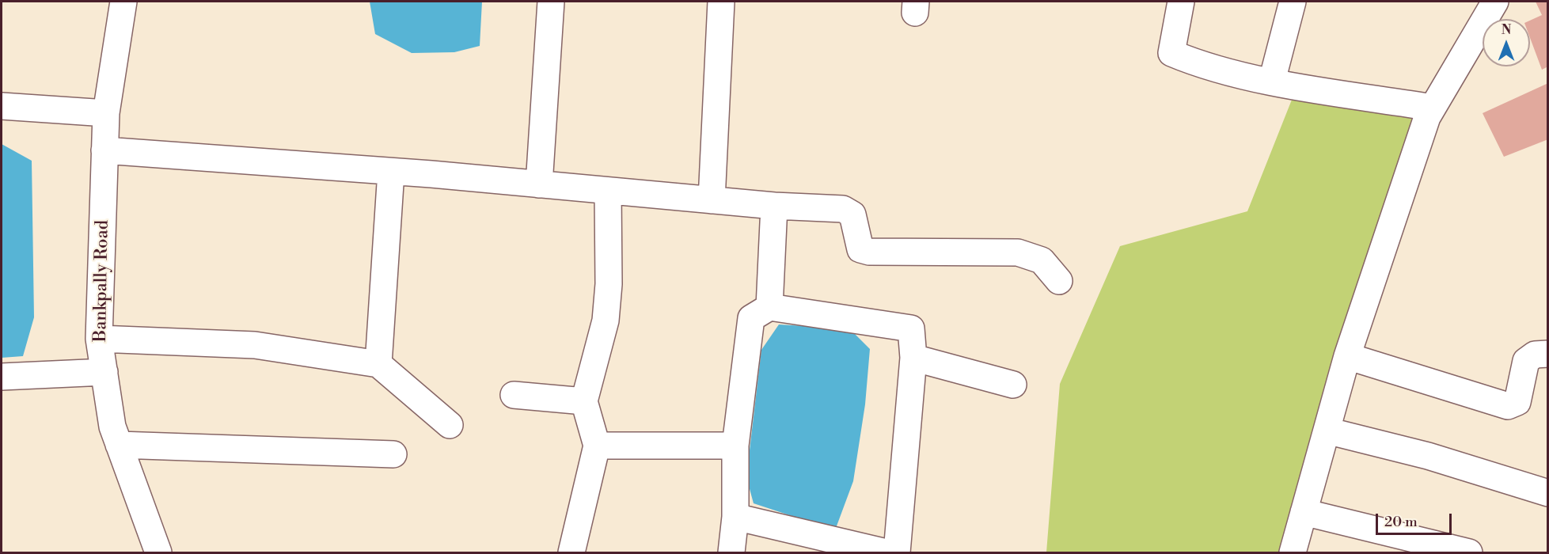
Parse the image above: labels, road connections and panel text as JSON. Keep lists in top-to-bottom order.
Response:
{
  "streets": {
    "street": ["Bankpally Road"]
  },
  "scale_bar": "20 m",
  "north": "top"
}
